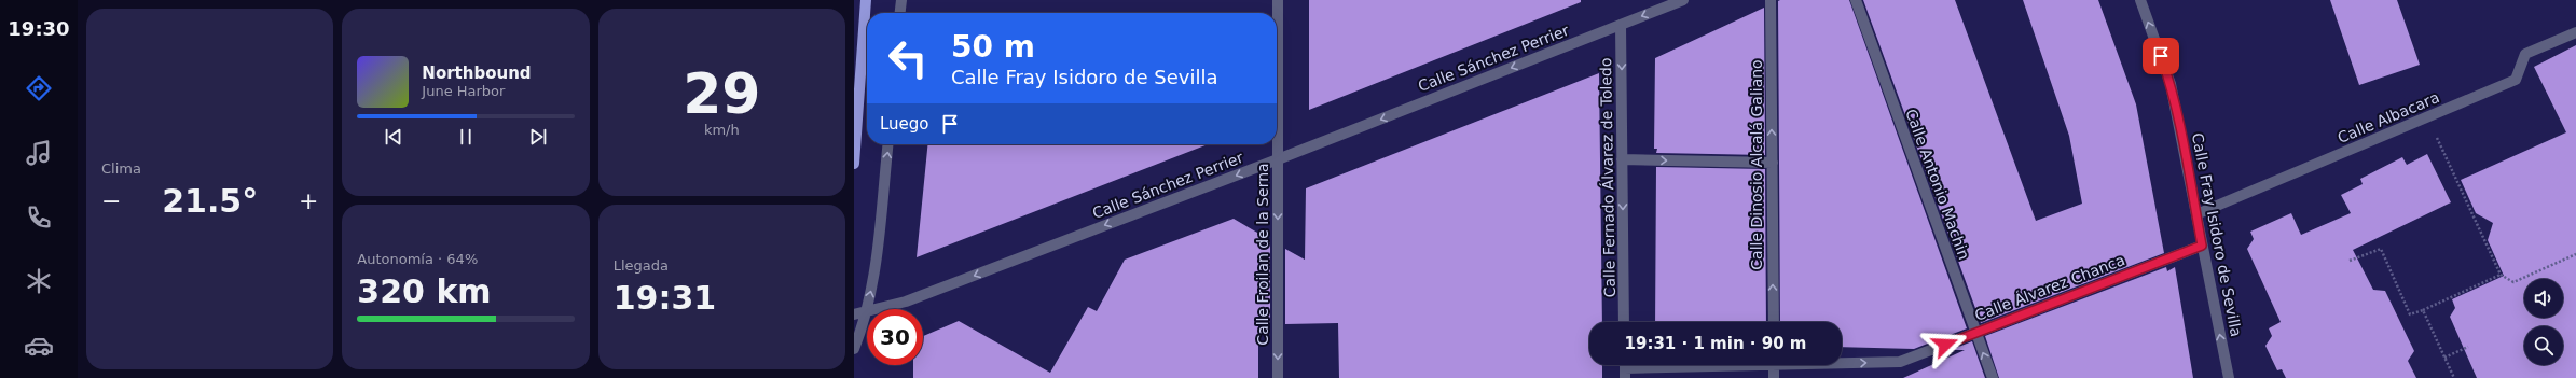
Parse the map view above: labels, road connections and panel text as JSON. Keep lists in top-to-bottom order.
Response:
{
  "streets": {
    "street": [
      "Calle Sánchez Perrier",
      "Calle Albacara",
      "Calle Dinosio Alcalá Galiano",
      "Calle Fernado Álvarez de Toledo",
      "Calle Antonio Machin",
      "Calle Fray Isidoro de Sevilla",
      "Calle Froilan de la Serna",
      "Calle Álvarez Chanca"
    ]
  },
  "crossings": [
    ["Calle Sánchez Perrier", "Calle Fernado Álvarez de Toledo"],
    ["Calle Sánchez Perrier", "Calle Froilan de la Serna"],
    ["Calle Albacara", "Calle Fray Isidoro de Sevilla"],
    ["Calle Antonio Machin", "Calle Álvarez Chanca"],
    ["Calle Fray Isidoro de Sevilla", "Calle Álvarez Chanca"]
  ],
  "one_way": [
    "Calle Sánchez Perrier",
    "Calle Dinosio Alcalá Galiano",
    "Calle Fernado Álvarez de Toledo",
    "Calle Fray Isidoro de Sevilla",
    "Calle Froilan de la Serna"
  ],
  "page": {
    "tabs": "19:30",
    "tile": [
      "Clima",
      ["29", "km/h"],
      ["Autonomía · 64%", "320 km"],
      ["Llegada", "19:31"]
    ],
    "turn": ["50 m", "Calle Fray Isidoro de Sevilla"],
    "song": ["Northbound", "June Harbor"],
    "then": "Luego",
    "heat": ["−", "21.5°", "+"],
    "limit": "30",
    "trip": "19:31 · 1 min · 90 m"
  }
}
